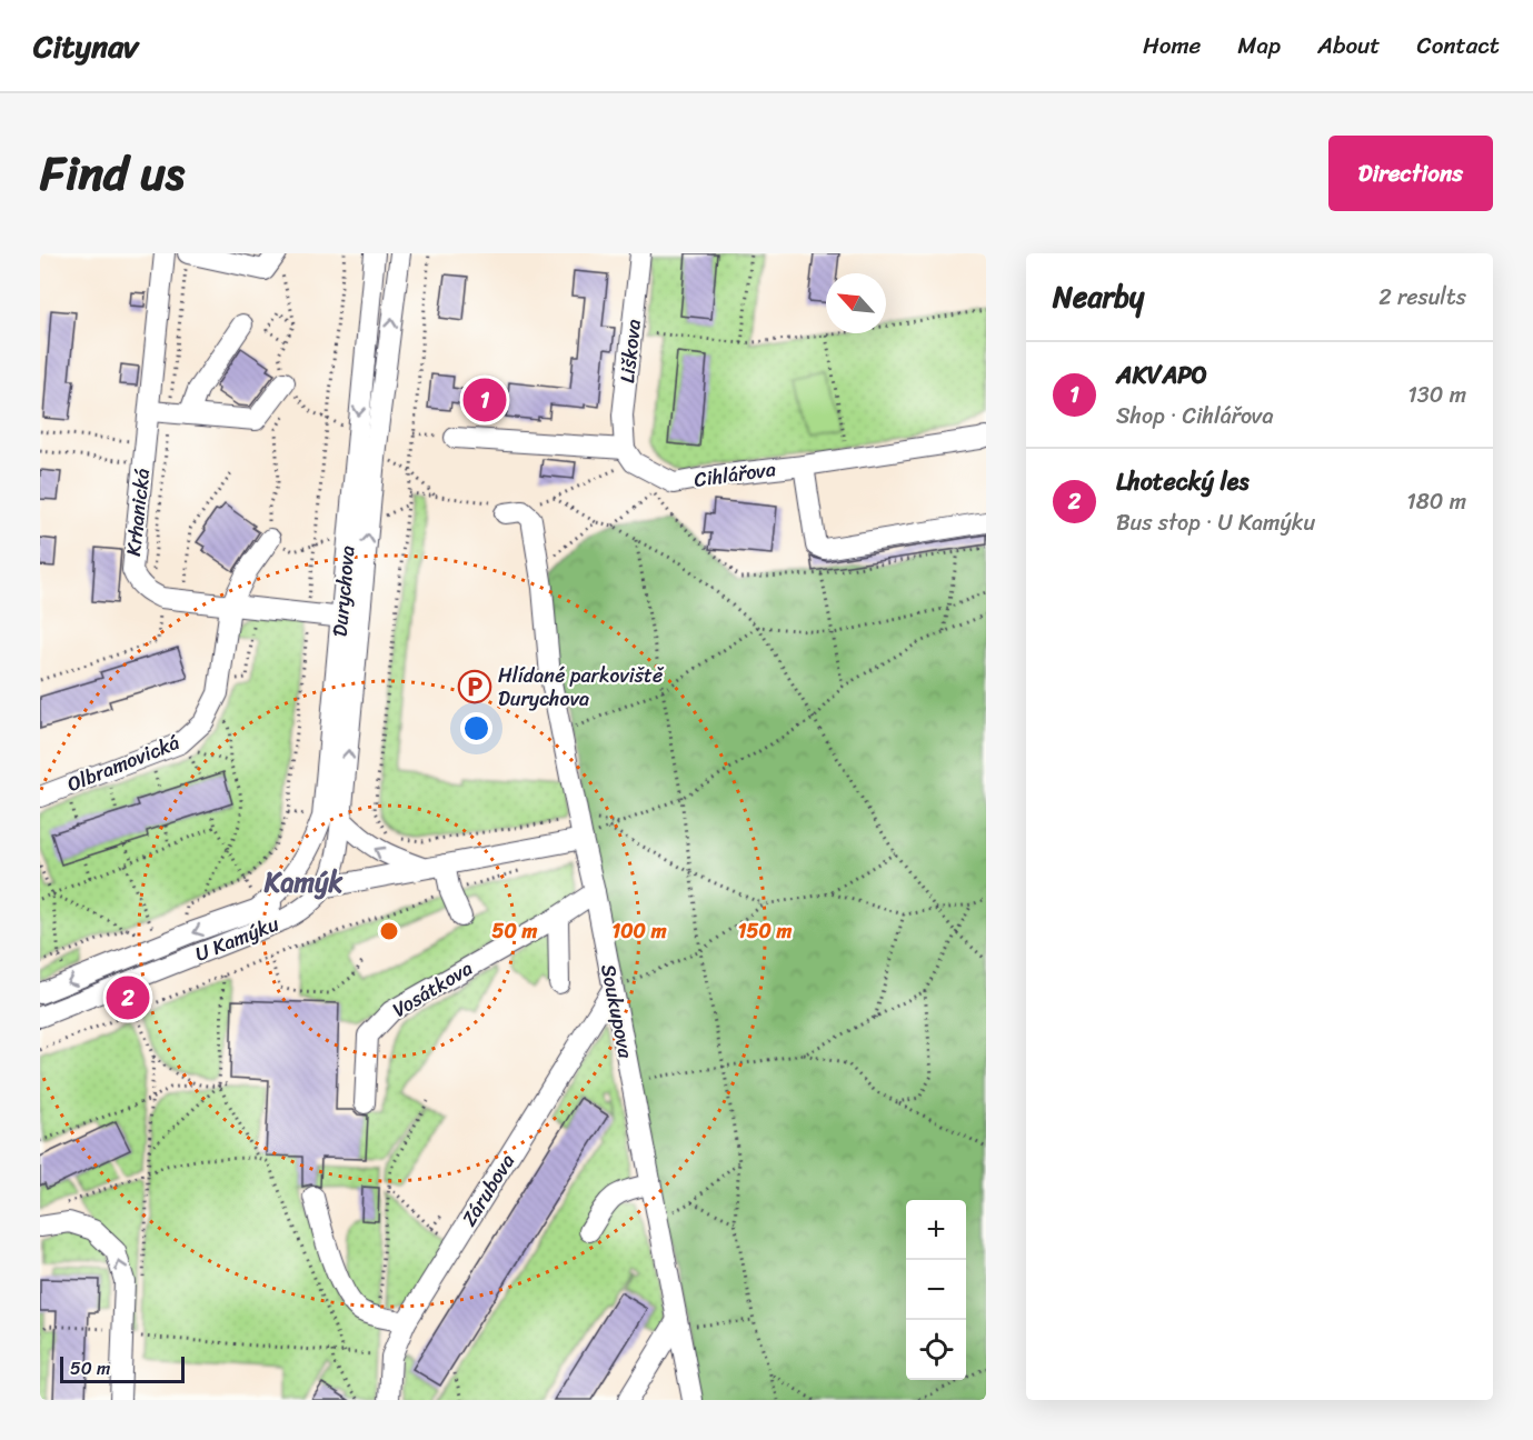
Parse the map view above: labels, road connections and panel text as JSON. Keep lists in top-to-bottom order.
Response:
{
  "streets": {
    "street": [
      "Liškova",
      "Cihlářova",
      "Krhanická",
      "Durychova",
      "Olbramovická",
      "U Kamýku",
      "Vosátkova",
      "Soukupova",
      "Zárubova"
    ]
  },
  "crossings": [
    ["Liškova", "Cihlářova"],
    ["Krhanická", "Durychova"],
    ["Krhanická", "Olbramovická"],
    ["Durychova", "U Kamýku"],
    ["Vosátkova", "Soukupova"],
    ["Soukupova", "Zárubova"]
  ],
  "districts": ["Kamýk"],
  "places": {
    "parking": ["Hlídané parkoviště Durychova"]
  },
  "scale_bar": "50 m",
  "north": "top left",
  "page": {
    "header": "Citynav",
    "nav": [
      "Home",
      "Map",
      "About",
      "Contact"
    ],
    "title": "Find us",
    "buttons": "Directions",
    "heading": ["Nearby", "2 results"],
    "list": [
      {
        "mark": "1",
        "name": "AKVAPO",
        "note": "Shop · Cihlářova",
        "value": "130 m"
      },
      {
        "mark": "2",
        "name": "Lhotecký les",
        "note": "Bus stop · U Kamýku",
        "value": "180 m"
      }
    ],
    "pins": ["1", "2"],
    "map_buttons": ["+", "−"],
    "scale": "50 m"
  },
  "rings": ["50 m", "100 m", "150 m"]
}
